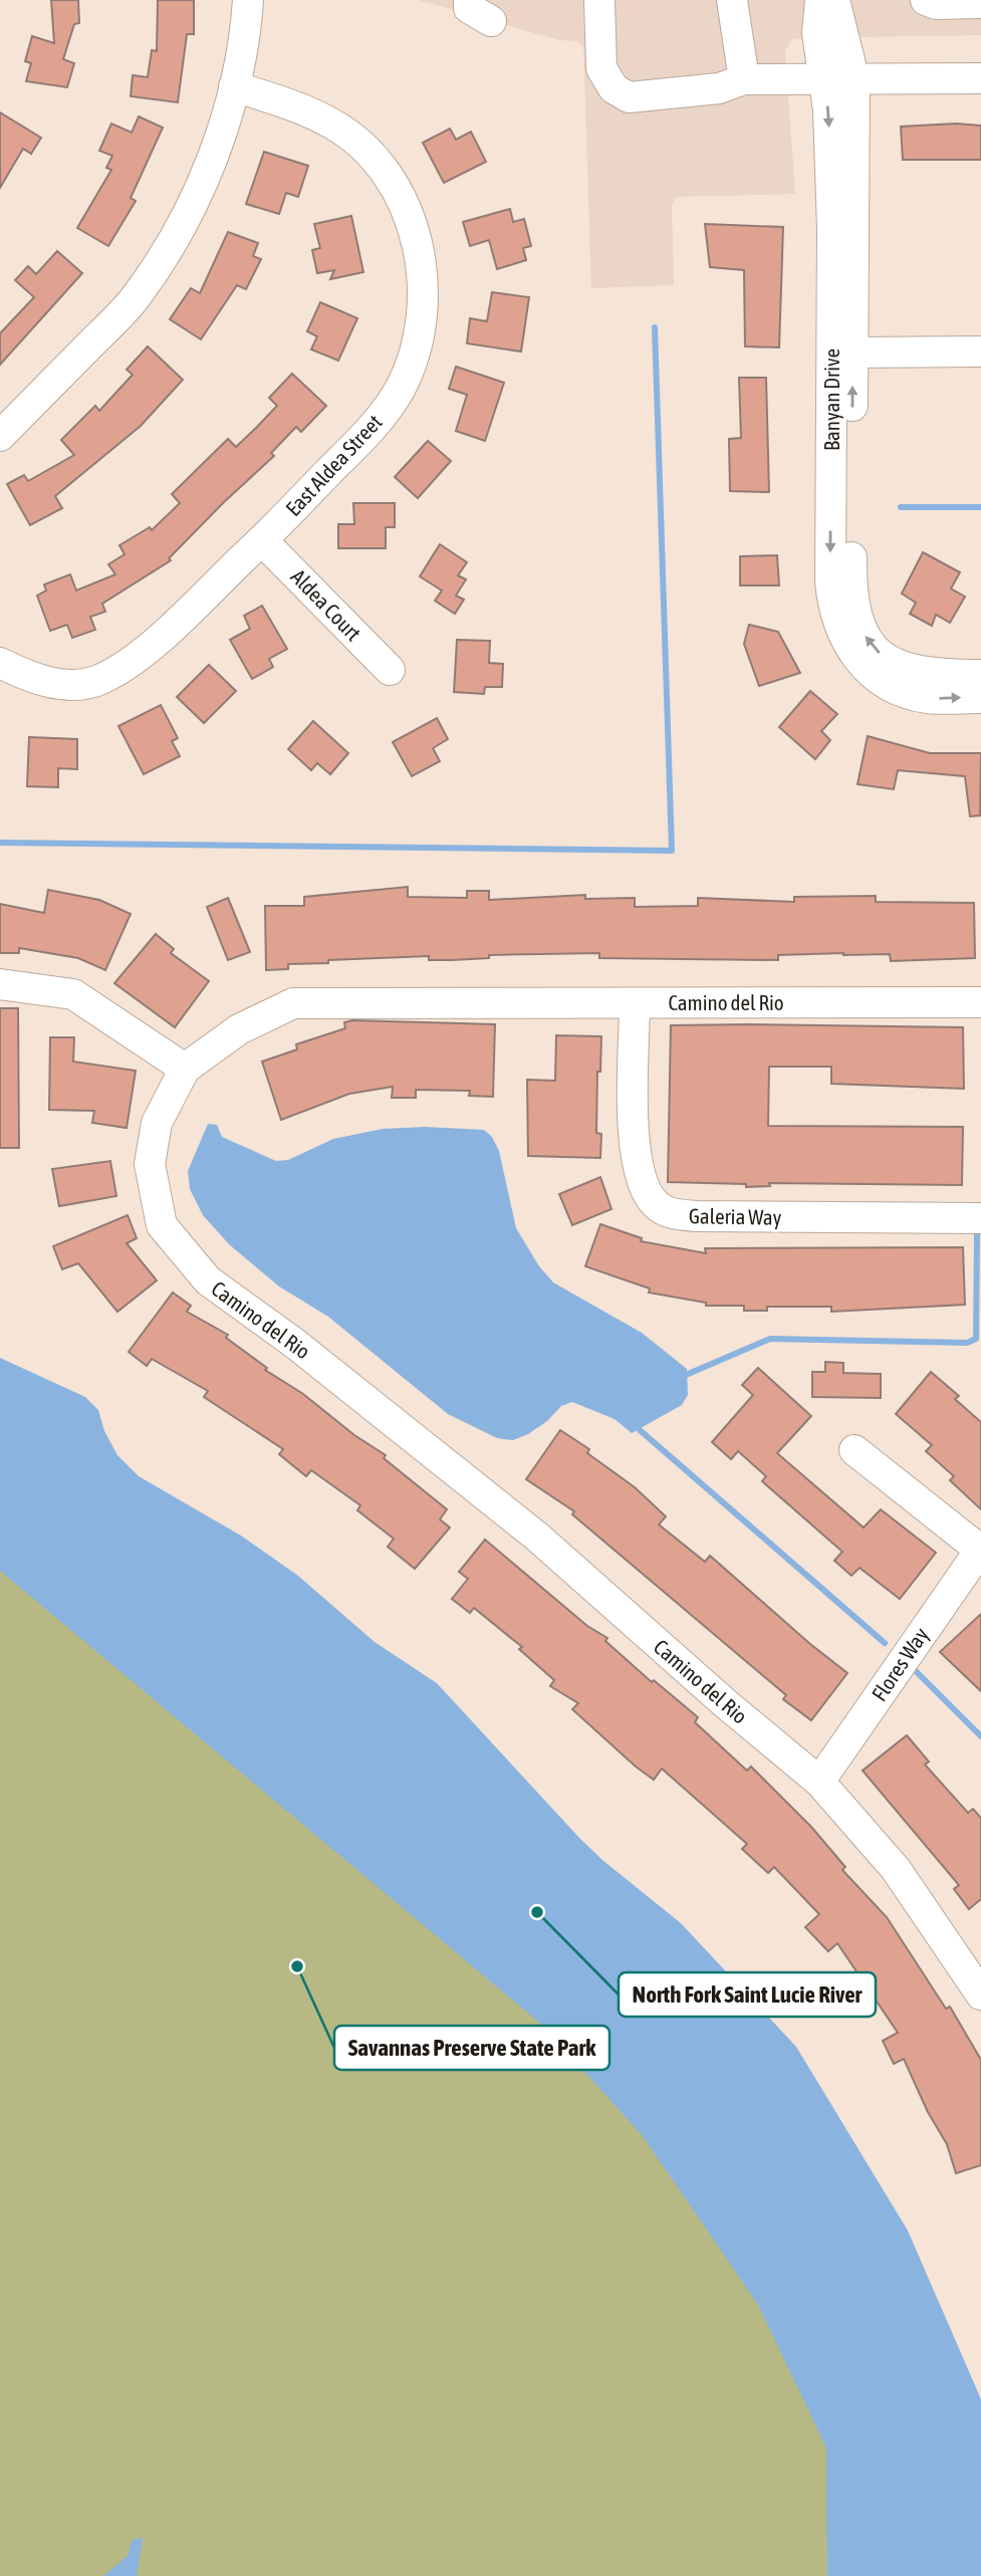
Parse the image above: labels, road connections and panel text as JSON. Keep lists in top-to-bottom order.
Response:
{
  "streets": {
    "street": [
      "Banyan Drive",
      "East Aldea Street",
      "Aldea Court",
      "Camino del Rio",
      "Galeria Way",
      "Flores Way"
    ]
  },
  "crossings": [
    ["East Aldea Street", "Aldea Court"],
    ["Camino del Rio", "Galeria Way"],
    ["Camino del Rio", "Flores Way"]
  ],
  "places": ["North Fork Saint Lucie River", "Savannas Preserve State Park"]
}
